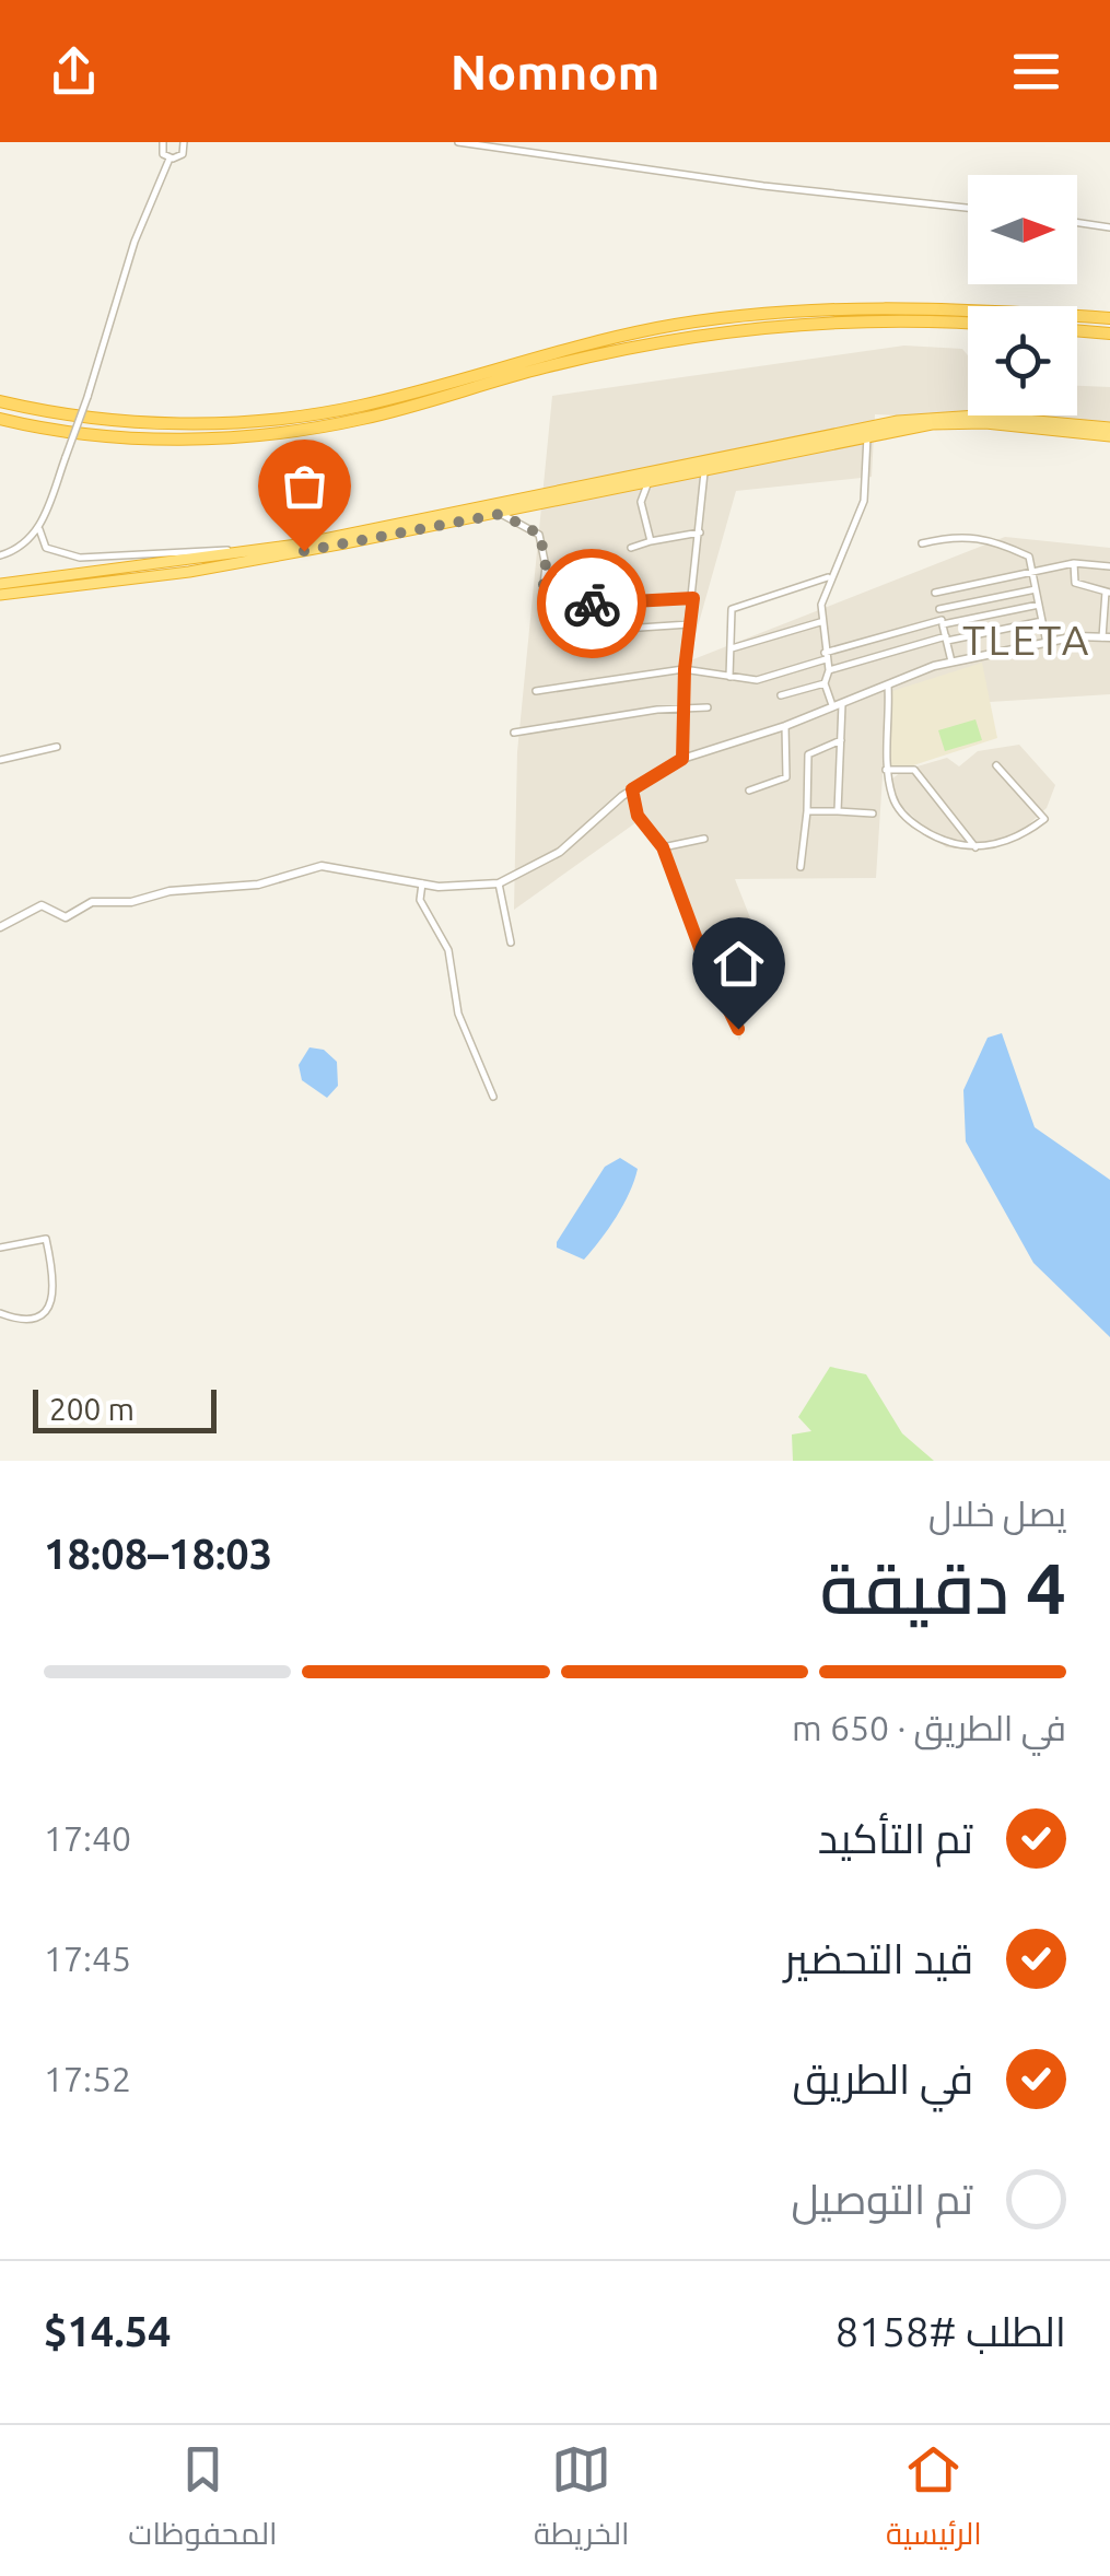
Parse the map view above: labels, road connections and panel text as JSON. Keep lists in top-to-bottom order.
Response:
{
  "districts": ["TLETA"],
  "scale_bar": "200 m",
  "north": "right",
  "page": {
    "header": "Nomnom",
    "scale": "200 m",
    "heading": ["4 دقيقة", "يصل خلال", "18:03–18:08"],
    "panel": ["الطلب #8158", "$14.54"],
    "bar": "في الطريق · 650 m",
    "list": [
      ["تم التأكيد", "17:40"],
      ["قيد التحضير", "17:45"],
      ["في الطريق", "17:52"],
      "تم التوصيل"
    ],
    "tabs": ["الرئيسية", "الخريطة", "المحفوظات"]
  }
}
